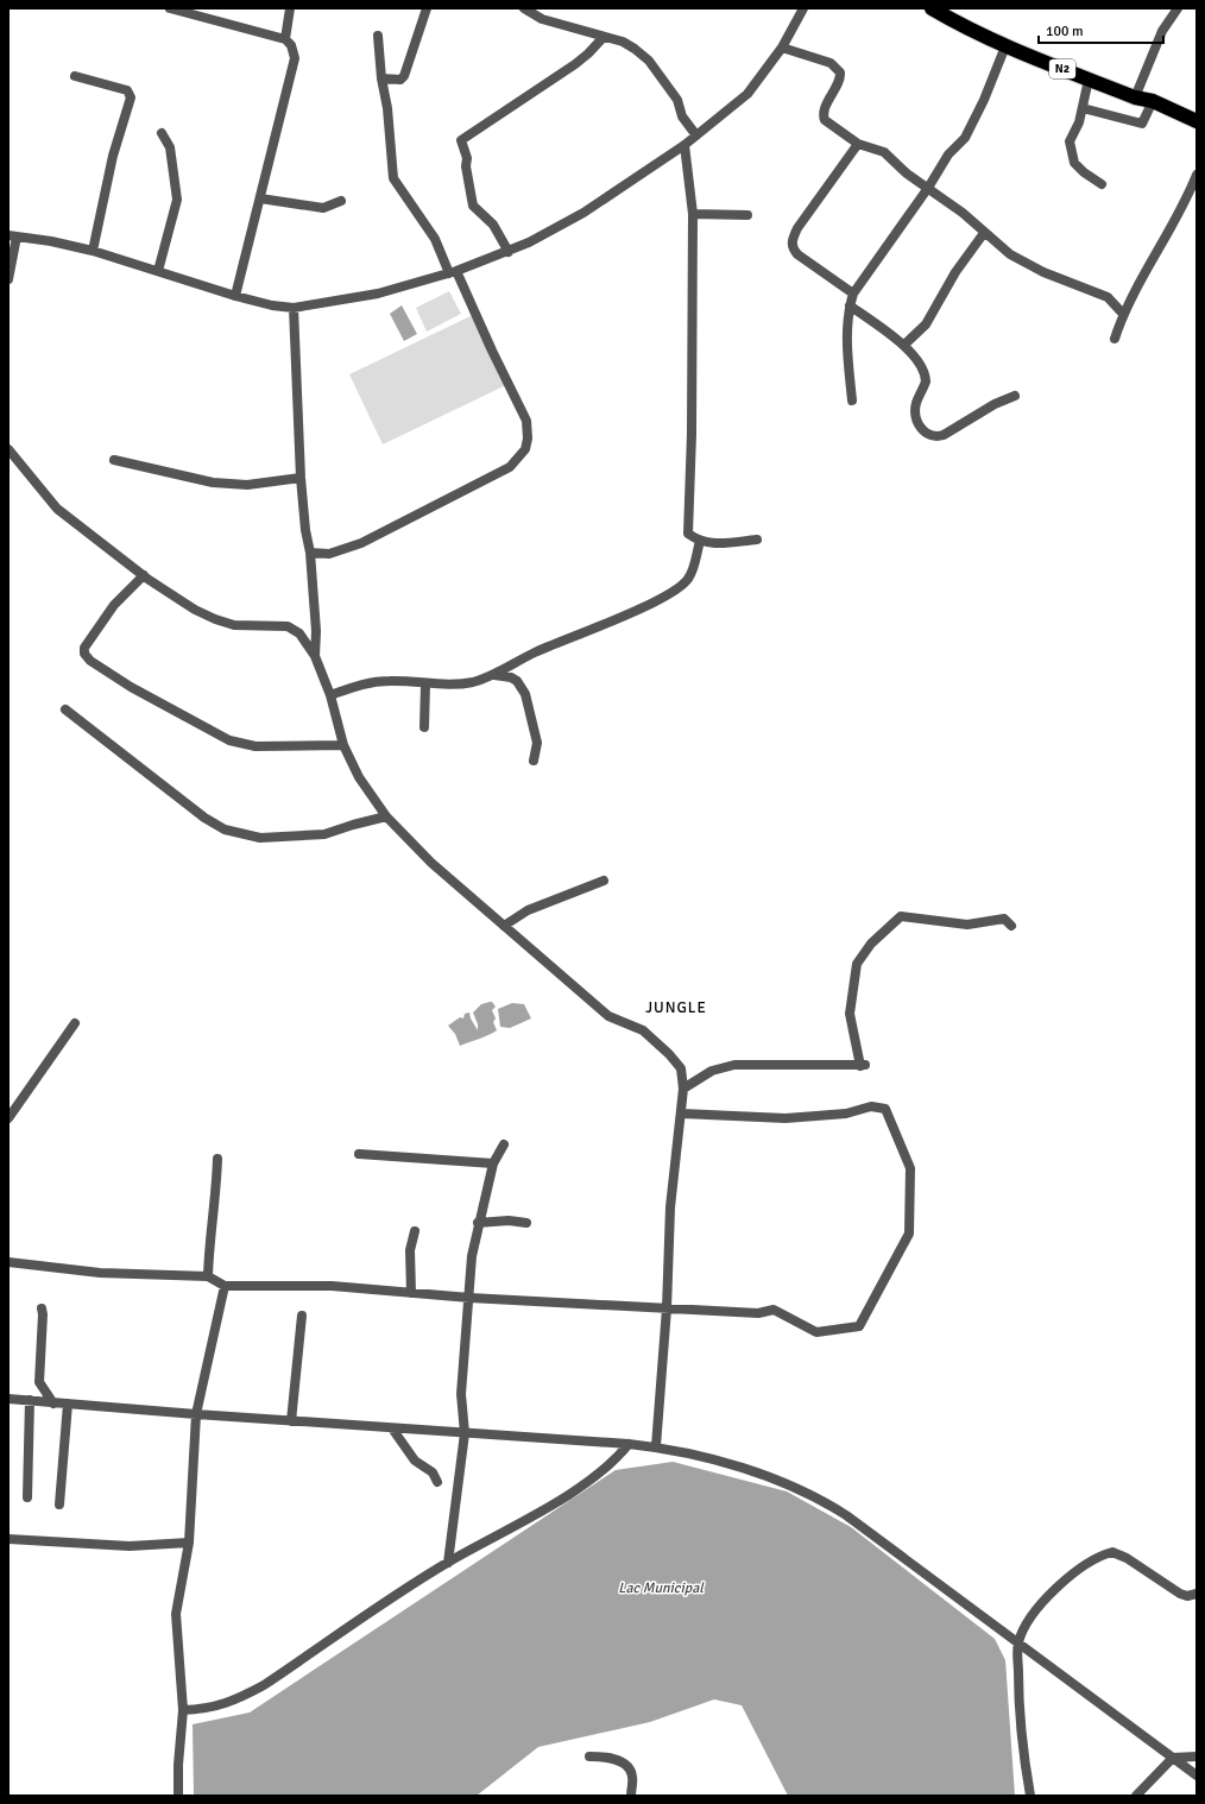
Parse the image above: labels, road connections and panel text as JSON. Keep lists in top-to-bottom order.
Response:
{
  "streets": {
    "highway": ["N2"]
  },
  "districts": ["JUNGLE"],
  "water": ["Lac Municipal"],
  "scale_bar": "100 m"
}
